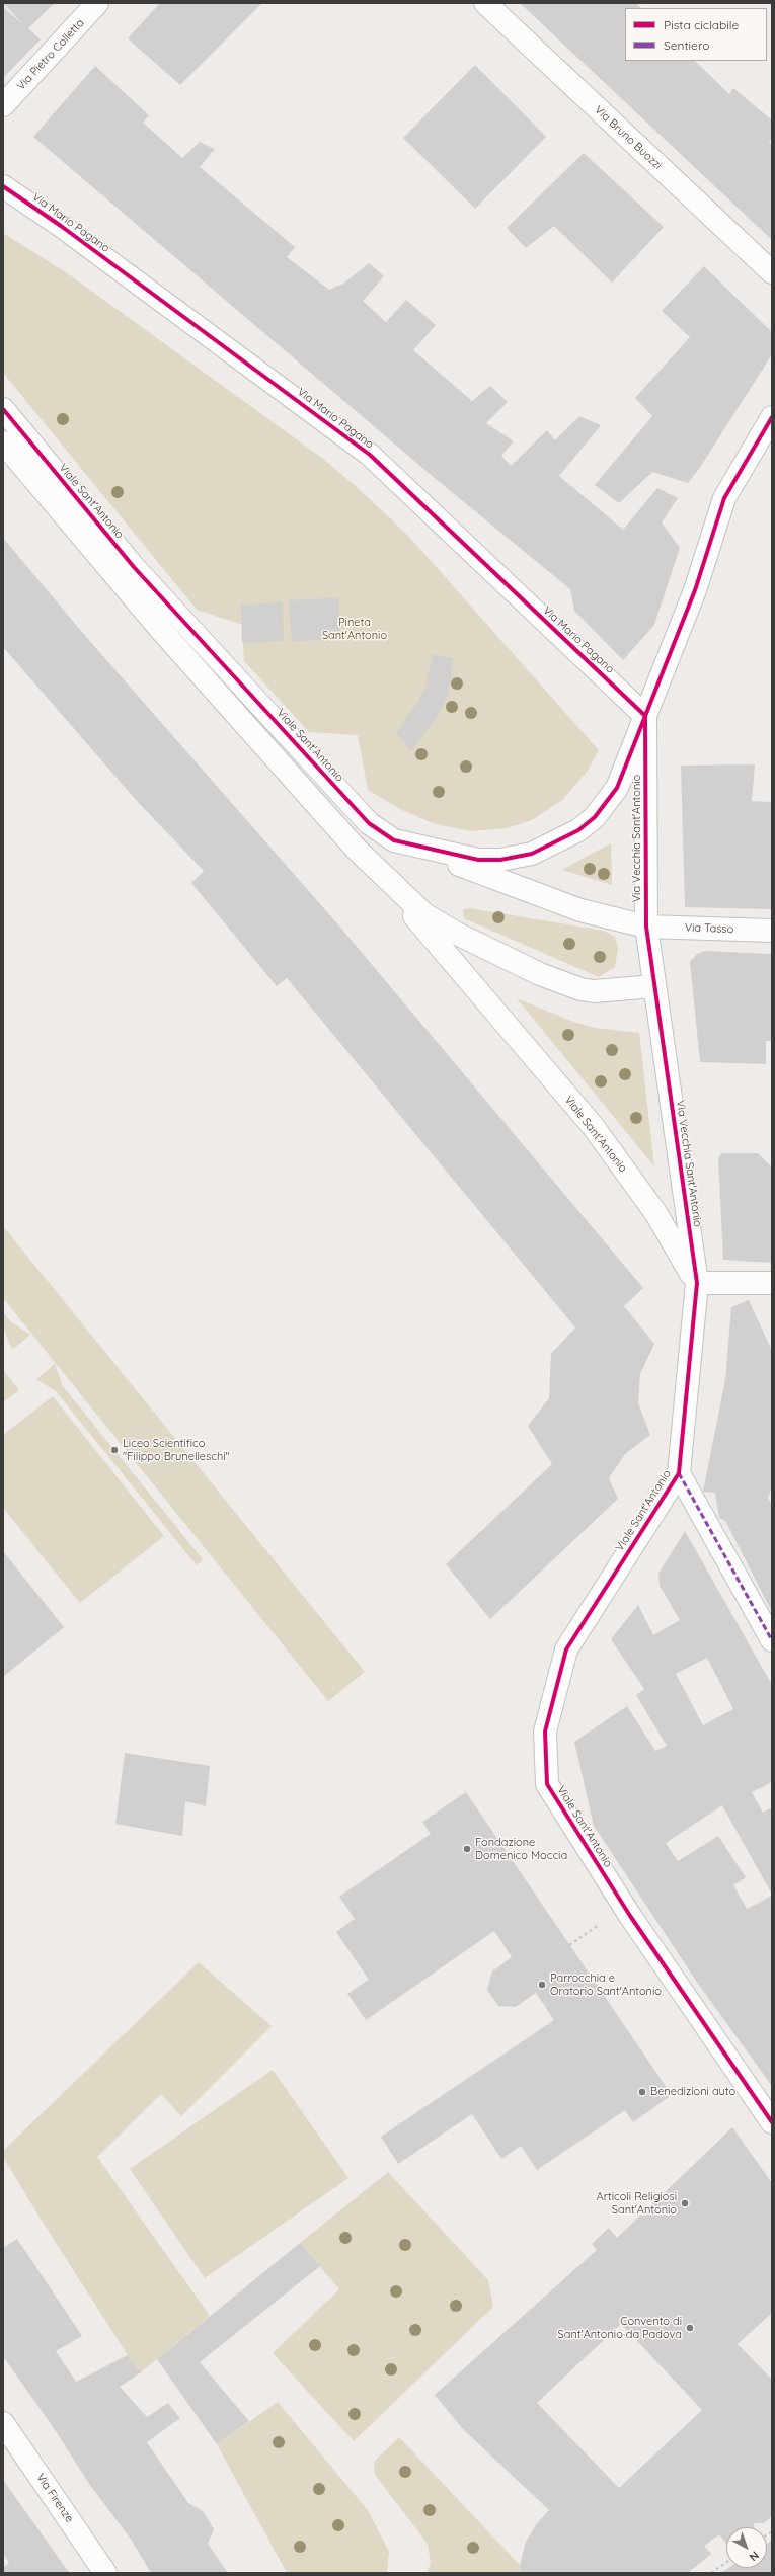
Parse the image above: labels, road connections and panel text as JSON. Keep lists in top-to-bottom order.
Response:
{
  "streets": {
    "street": [
      "Via Pietro Colletta",
      "Via Bruno Buozzi",
      "Via Mario Pagano",
      "Viale Sant'Antonio",
      "Via Vecchia Sant'Antonio",
      "Via Tasso",
      "Via Firenze"
    ]
  },
  "crossings": [
    ["Via Mario Pagano", "Viale Sant'Antonio"],
    ["Via Mario Pagano", "Via Vecchia Sant'Antonio"],
    ["Viale Sant'Antonio", "Via Vecchia Sant'Antonio"],
    ["Viale Sant'Antonio", "Via Tasso"],
    ["Via Vecchia Sant'Antonio", "Via Tasso"]
  ],
  "parks": ["Pineta Sant'Antonio"],
  "places": [
    "Liceo Scientifico \"Filippo Brunelleschi\"",
    "Fondazione Domenico Moccia",
    "Parrocchia e Oratorio Sant'Antonio",
    "Benedizioni auto",
    "Articoli Religiosi Sant'Antonio",
    "Convento di Sant'Antonio da Padova"
  ],
  "legend": ["Pista ciclabile", "Sentiero"],
  "north": "bottom right"
}
